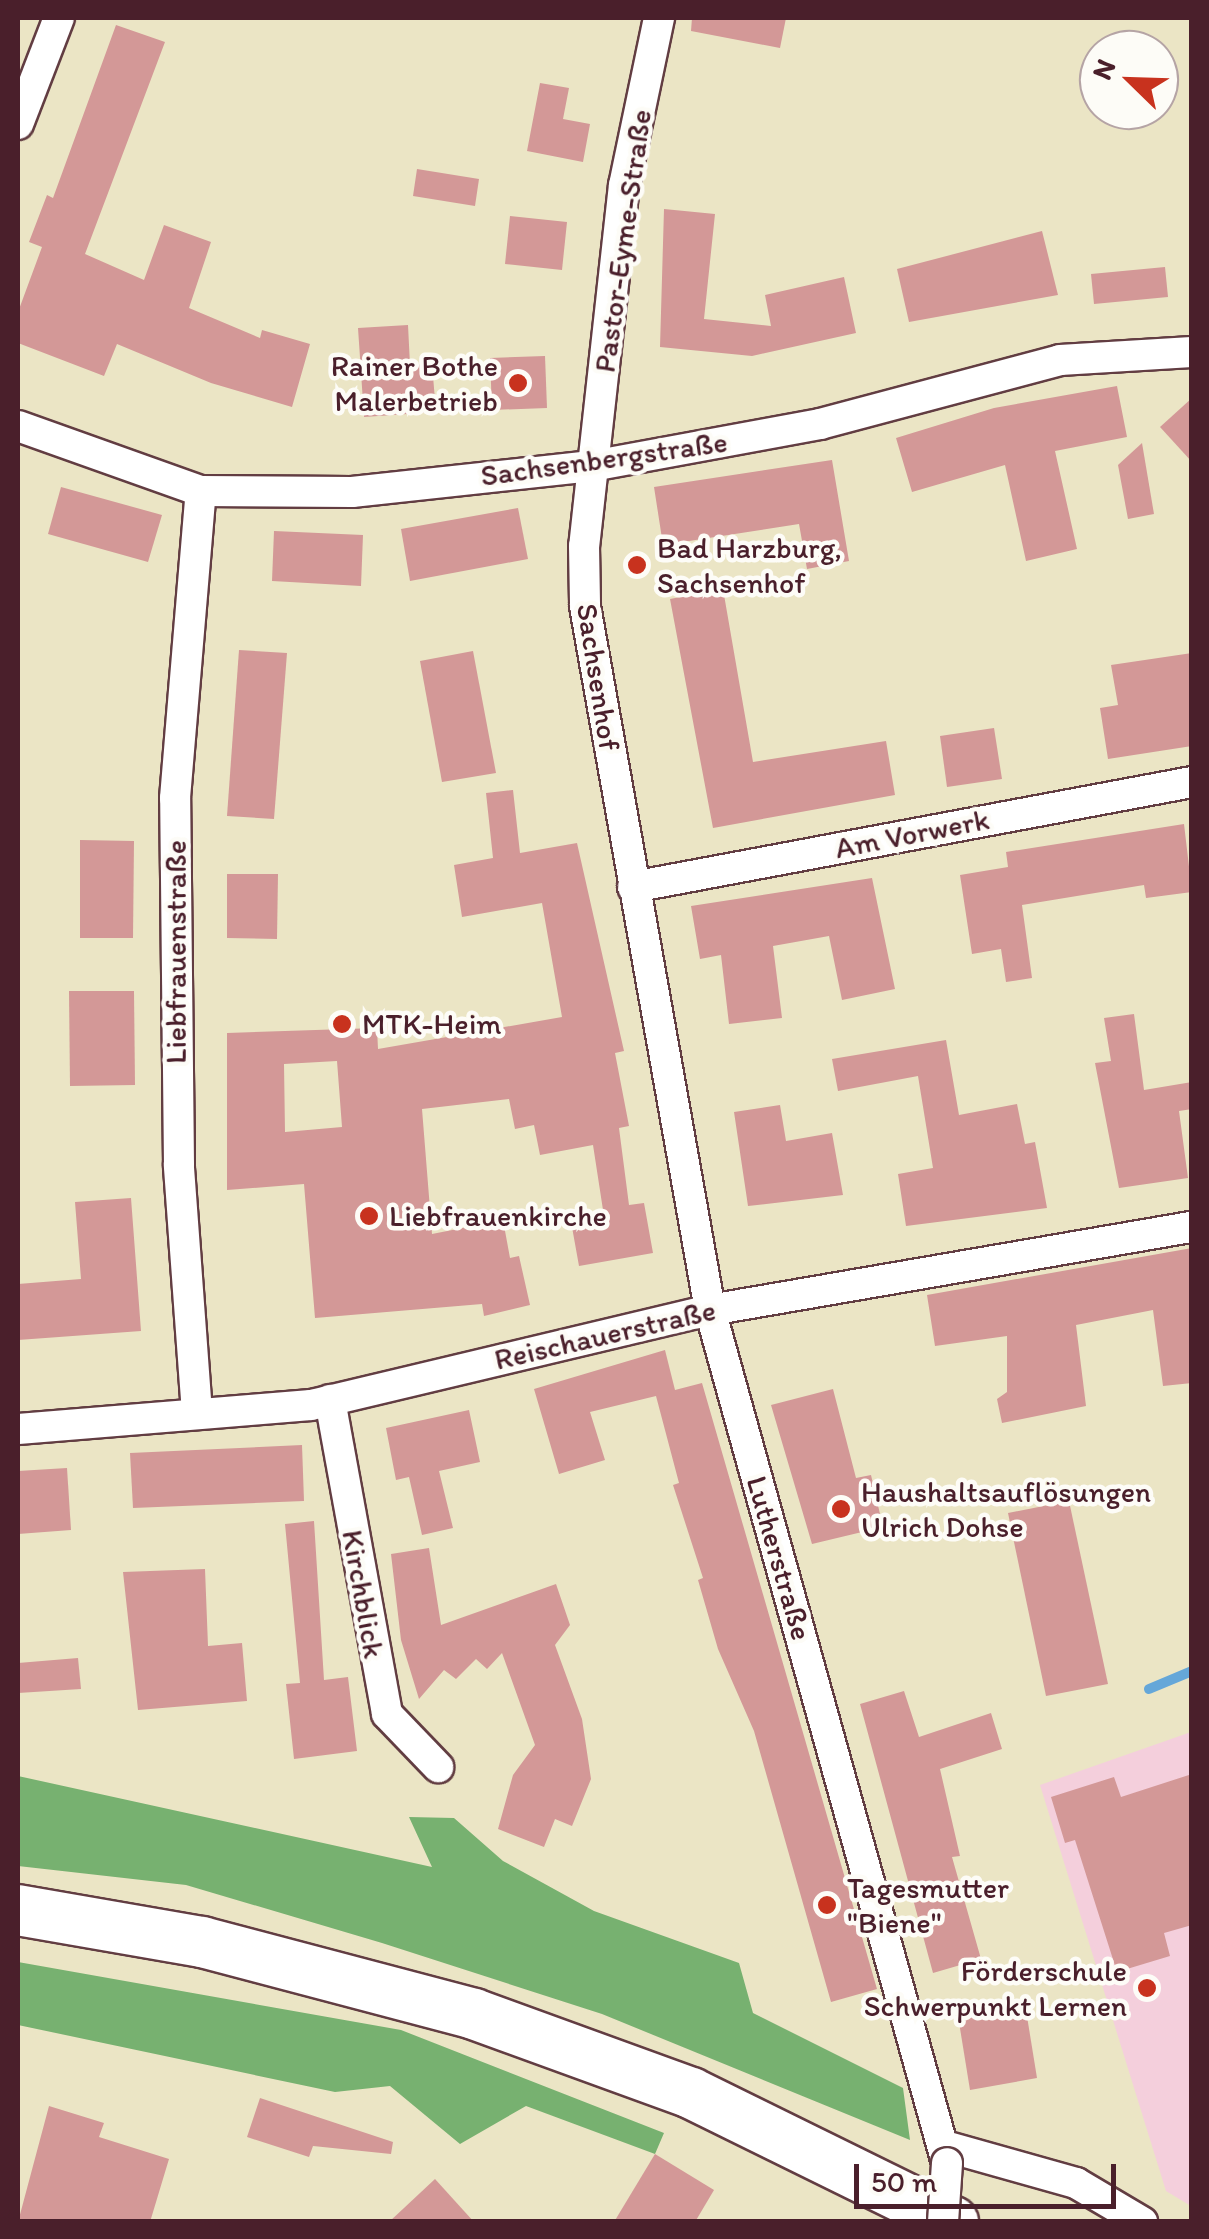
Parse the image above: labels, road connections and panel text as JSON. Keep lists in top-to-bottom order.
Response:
{
  "streets": {
    "street": [
      "Pastor-Eyme-Straße",
      "Sachsenbergstraße",
      "Sachsenhof",
      "Am Vorwerk",
      "Liebfrauenstraße",
      "Reischauerstraße",
      "Lutherstraße",
      "Kirchblick"
    ]
  },
  "crossings": [
    ["Pastor-Eyme-Straße", "Sachsenbergstraße"],
    ["Pastor-Eyme-Straße", "Sachsenhof"],
    ["Sachsenbergstraße", "Sachsenhof"],
    ["Sachsenbergstraße", "Liebfrauenstraße"],
    ["Sachsenhof", "Am Vorwerk"],
    ["Sachsenhof", "Lutherstraße"],
    ["Am Vorwerk", "Lutherstraße"],
    ["Liebfrauenstraße", "Reischauerstraße"],
    ["Reischauerstraße", "Lutherstraße"],
    ["Reischauerstraße", "Kirchblick"]
  ],
  "places": [
    "Rainer Bothe Malerbetrieb",
    "Bad Harzburg, Sachsenhof",
    "MTK-Heim",
    "Liebfrauenkirche",
    "Haushaltsauflösungen Ulrich Dohse",
    "Tagesmutter \"Biene\"",
    "Förderschule Schwerpunkt Lernen"
  ],
  "scale_bar": "50 m",
  "north": "top left"
}
